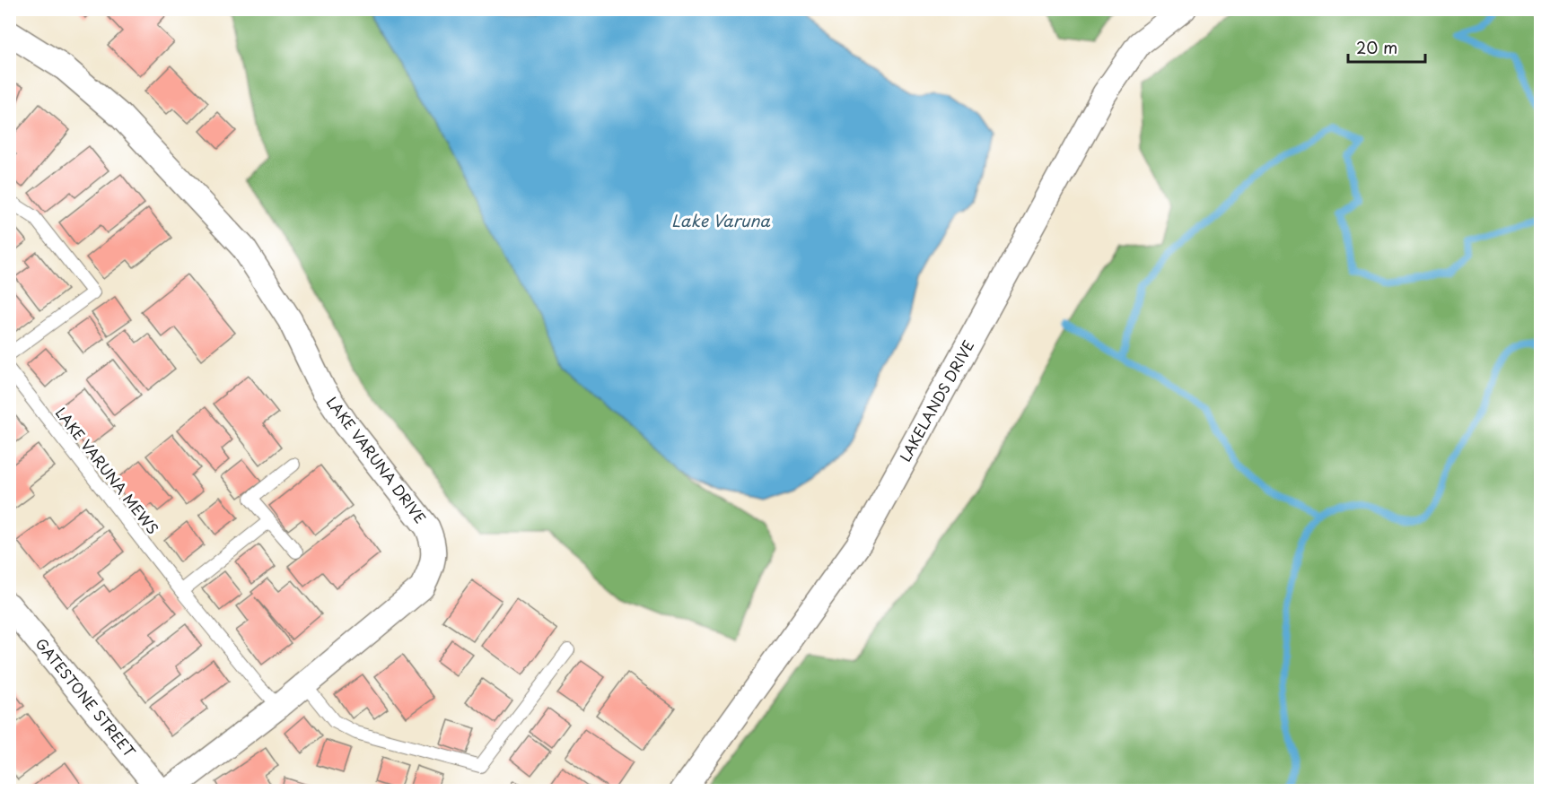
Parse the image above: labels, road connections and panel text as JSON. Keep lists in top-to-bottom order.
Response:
{
  "streets": {
    "street": ["LAKELANDS DRIVE", "LAKE VARUNA DRIVE", "GATESTONE STREET"],
    "lane": ["LAKE VARUNA MEWS"]
  },
  "crossings": [
    ["LAKE VARUNA DRIVE", "LAKE VARUNA MEWS"]
  ],
  "water": ["Lake Varuna"],
  "scale_bar": "20 m"
}
